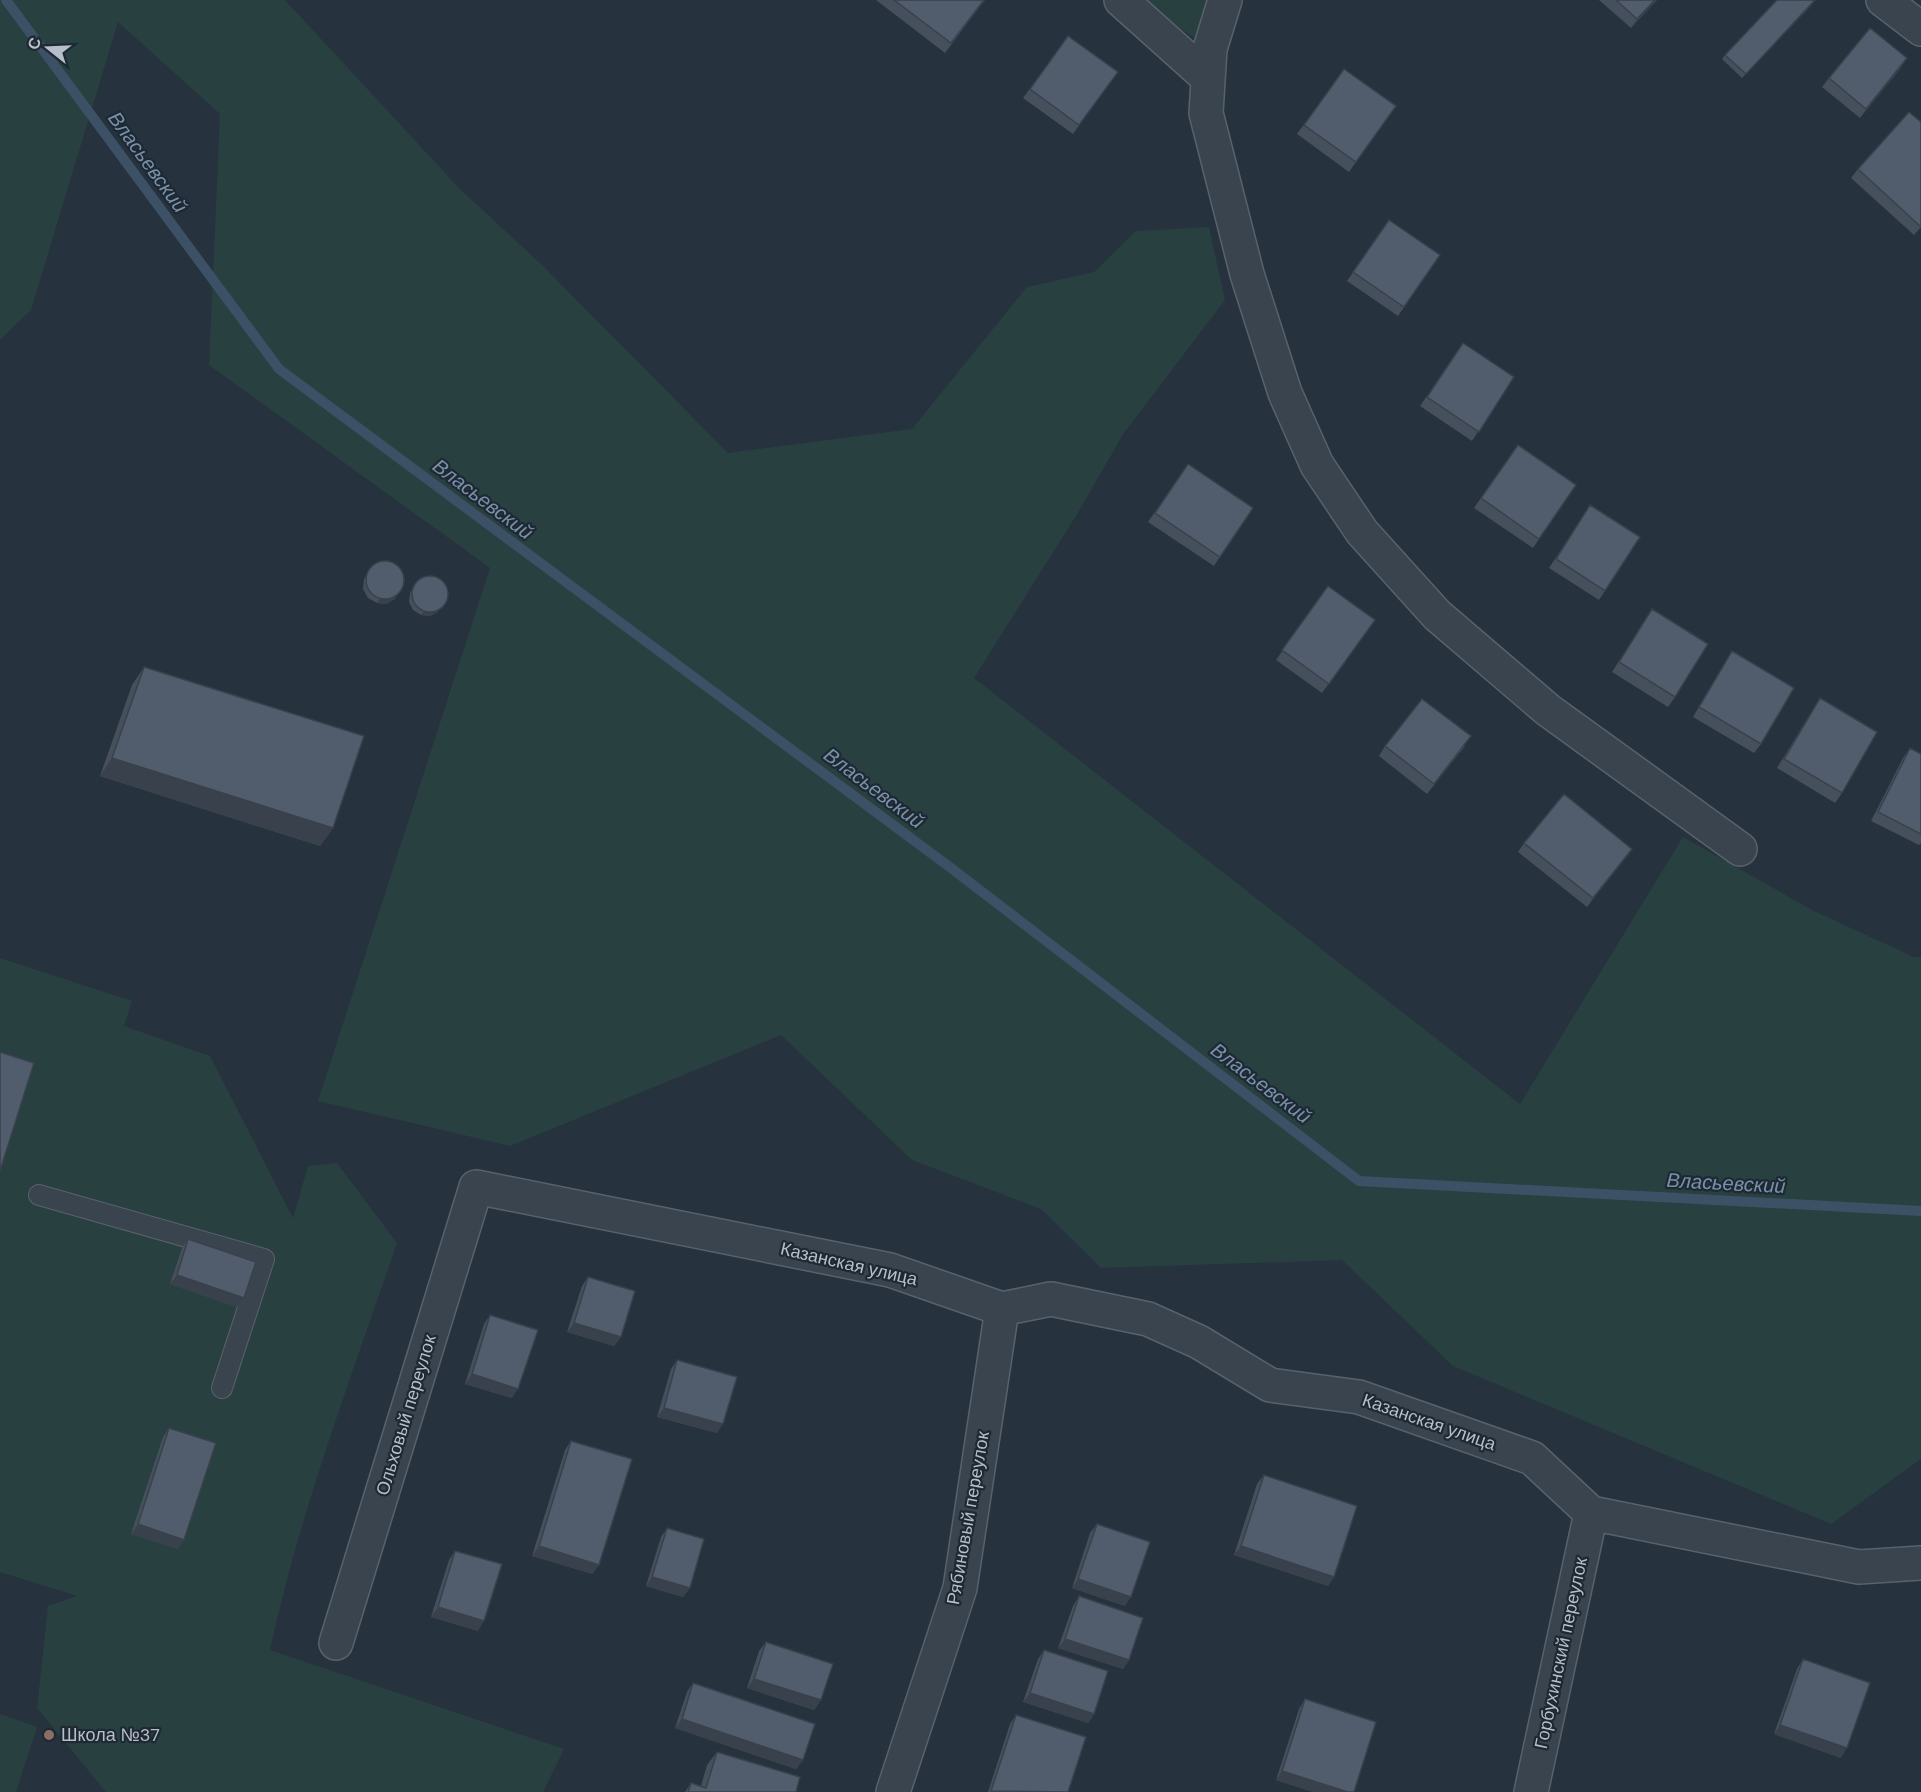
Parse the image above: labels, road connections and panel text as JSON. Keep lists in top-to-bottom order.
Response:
{
  "streets": {
    "street": [
      "Казанская улица",
      "Ольховый переулок",
      "Рябиновый переулок",
      "Горбухинский переулок"
    ]
  },
  "crossings": [
    ["Казанская улица", "Ольховый переулок"],
    ["Казанская улица", "Рябиновый переулок"],
    ["Казанская улица", "Горбухинский переулок"]
  ],
  "water": ["Власьевский"],
  "places": ["Школа №37"],
  "north": "left"
}
